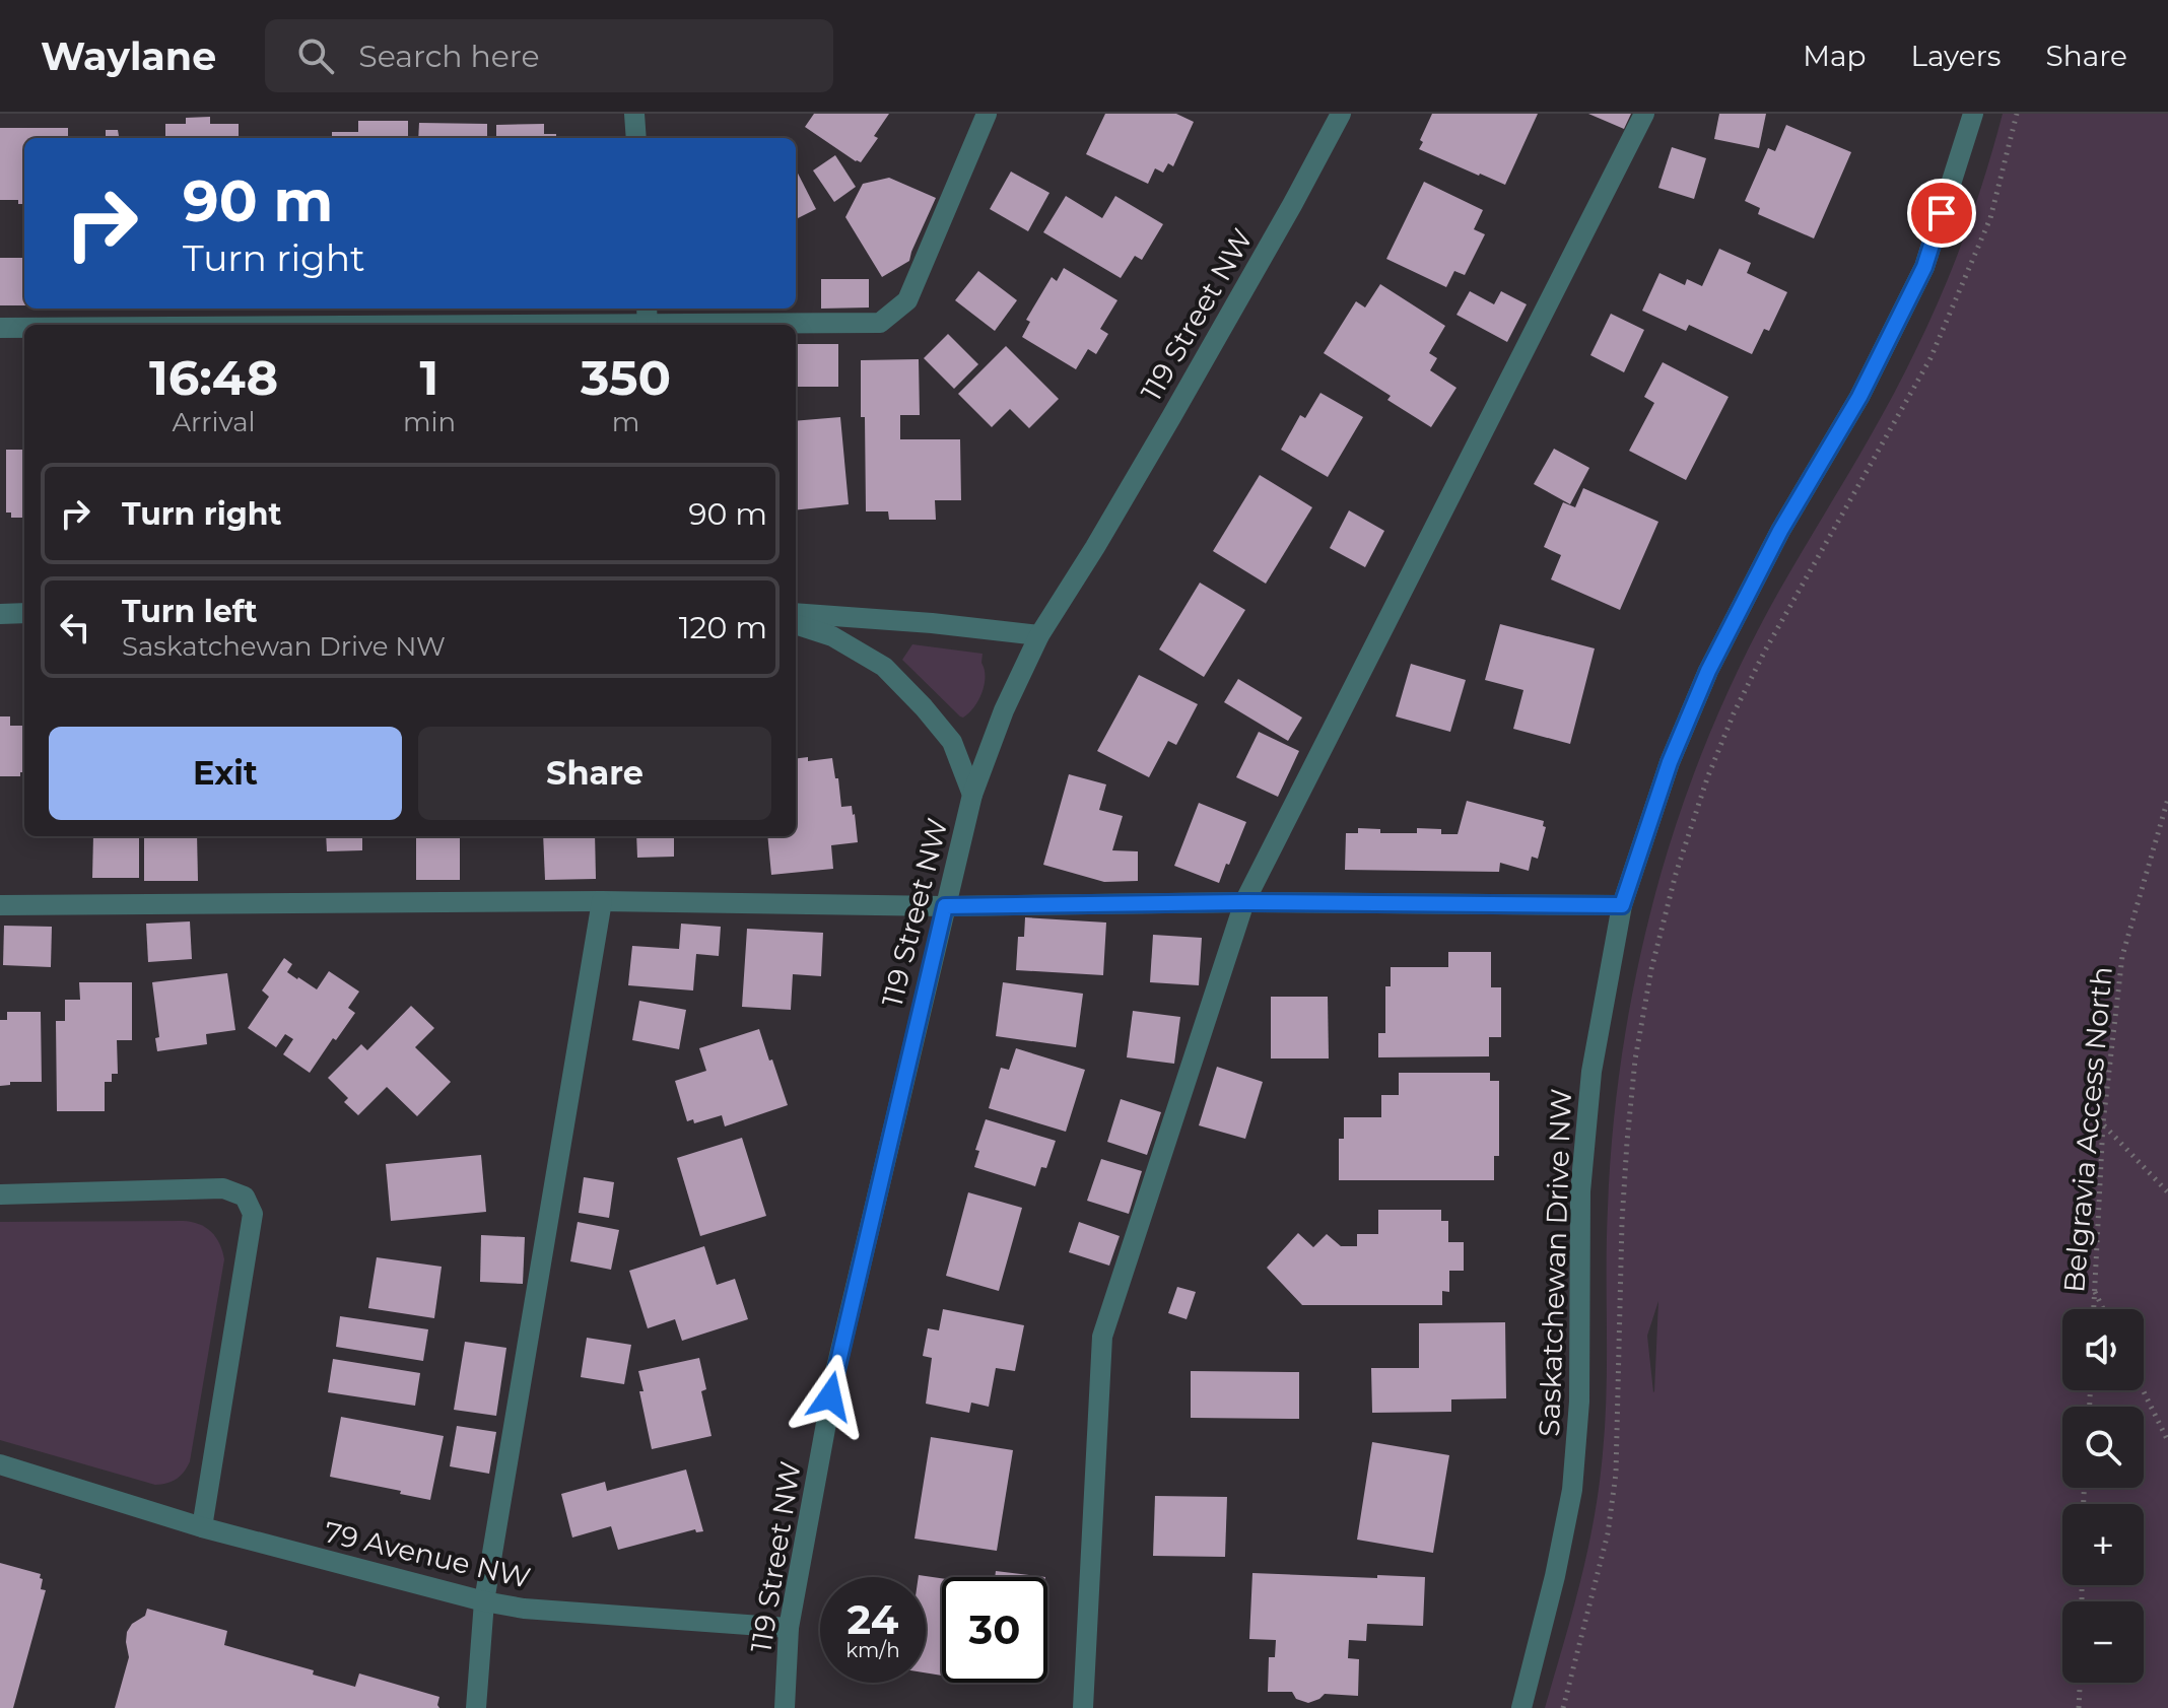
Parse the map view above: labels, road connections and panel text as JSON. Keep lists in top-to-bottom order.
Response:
{
  "streets": {
    "street": ["119 Street NW", "Saskatchewan Drive NW", "79 Avenue NW"],
    "path": ["Belgravia Access North"]
  },
  "crossings": [
    ["119 Street NW", "79 Avenue NW"]
  ],
  "page": {
    "header": "Waylane",
    "search": "Search here",
    "nav": ["Map", "Layers", "Share"],
    "turn": ["90 m", "Turn right"],
    "eta": [
      "16:48",
      "Arrival",
      "1",
      "min",
      "350",
      "m"
    ],
    "list": [
      {
        "name": "Turn right",
        "value": "90 m"
      },
      {
        "name": "Turn left",
        "note": "Saskatchewan Drive NW",
        "value": "120 m"
      }
    ],
    "buttons": ["Exit", "Share"],
    "map_buttons": ["+", "−"],
    "speed": "24 km/h",
    "limit": "30"
  }
}
